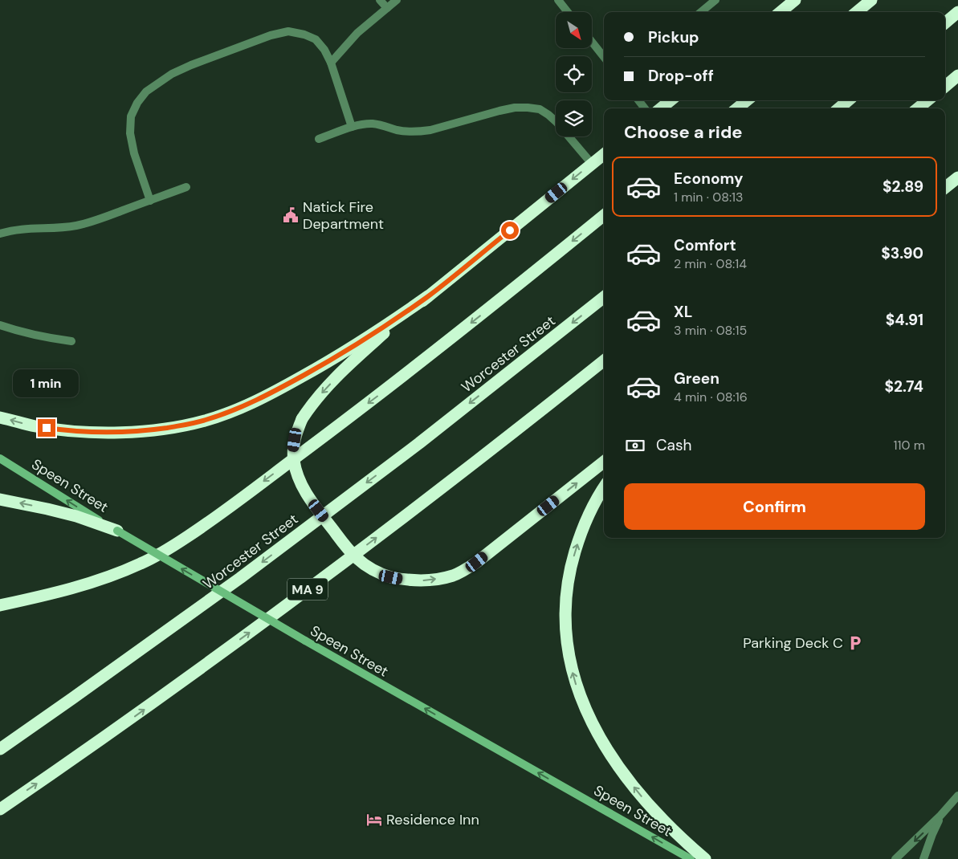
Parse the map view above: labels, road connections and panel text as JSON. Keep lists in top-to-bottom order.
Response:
{
  "streets": {
    "highway": ["Worcester Street", "MA 9"],
    "main road": ["Speen Street"]
  },
  "one_way": ["Speen Street"],
  "places": {
    "public building": ["Natick Fire Department"],
    "parking": ["Parking Deck C"],
    "hotel": ["Residence Inn"]
  },
  "north": "bottom right",
  "page": {
    "banner": ["Pickup", "Drop-off"],
    "heading": "Choose a ride",
    "list": [
      {
        "name": "Economy",
        "note": "1 min · 08:13",
        "value": "$2.89"
      },
      {
        "name": "Comfort",
        "note": "2 min · 08:14",
        "value": "$3.90"
      },
      {
        "name": "XL",
        "note": "3 min · 08:15",
        "value": "$4.91"
      },
      {
        "name": "Green",
        "note": "4 min · 08:16",
        "value": "$2.74"
      }
    ],
    "bubble": "1 min",
    "pay": ["Cash", "110 m"],
    "buttons": "Confirm"
  }
}
